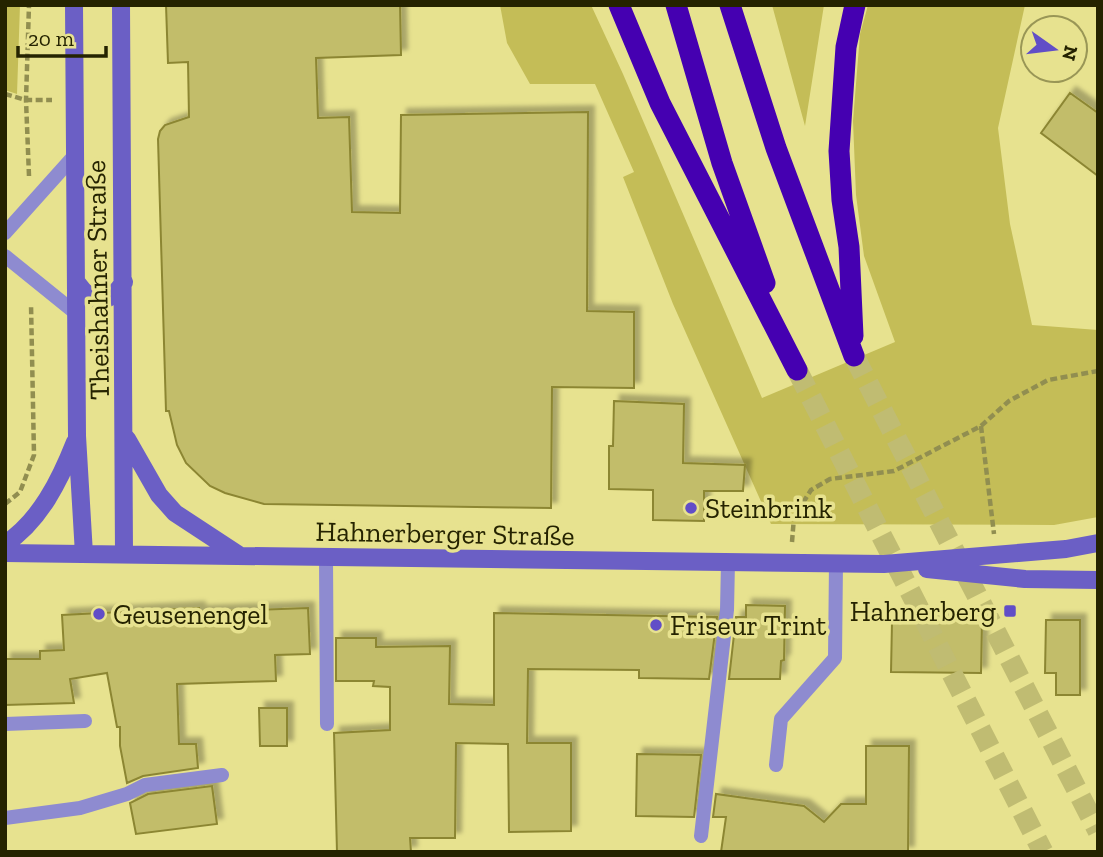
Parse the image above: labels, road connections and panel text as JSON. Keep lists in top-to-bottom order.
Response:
{
  "streets": {
    "main road": ["Theishahner Straße", "Hahnerberger Straße"]
  },
  "crossings": [
    ["Theishahner Straße", "Hahnerberger Straße"]
  ],
  "places": {
    "other": ["Steinbrink", "Geusenengel", "Friseur Trint"],
    "transit": ["Hahnerberg"]
  },
  "scale_bar": "20 m",
  "north": "right"
}
